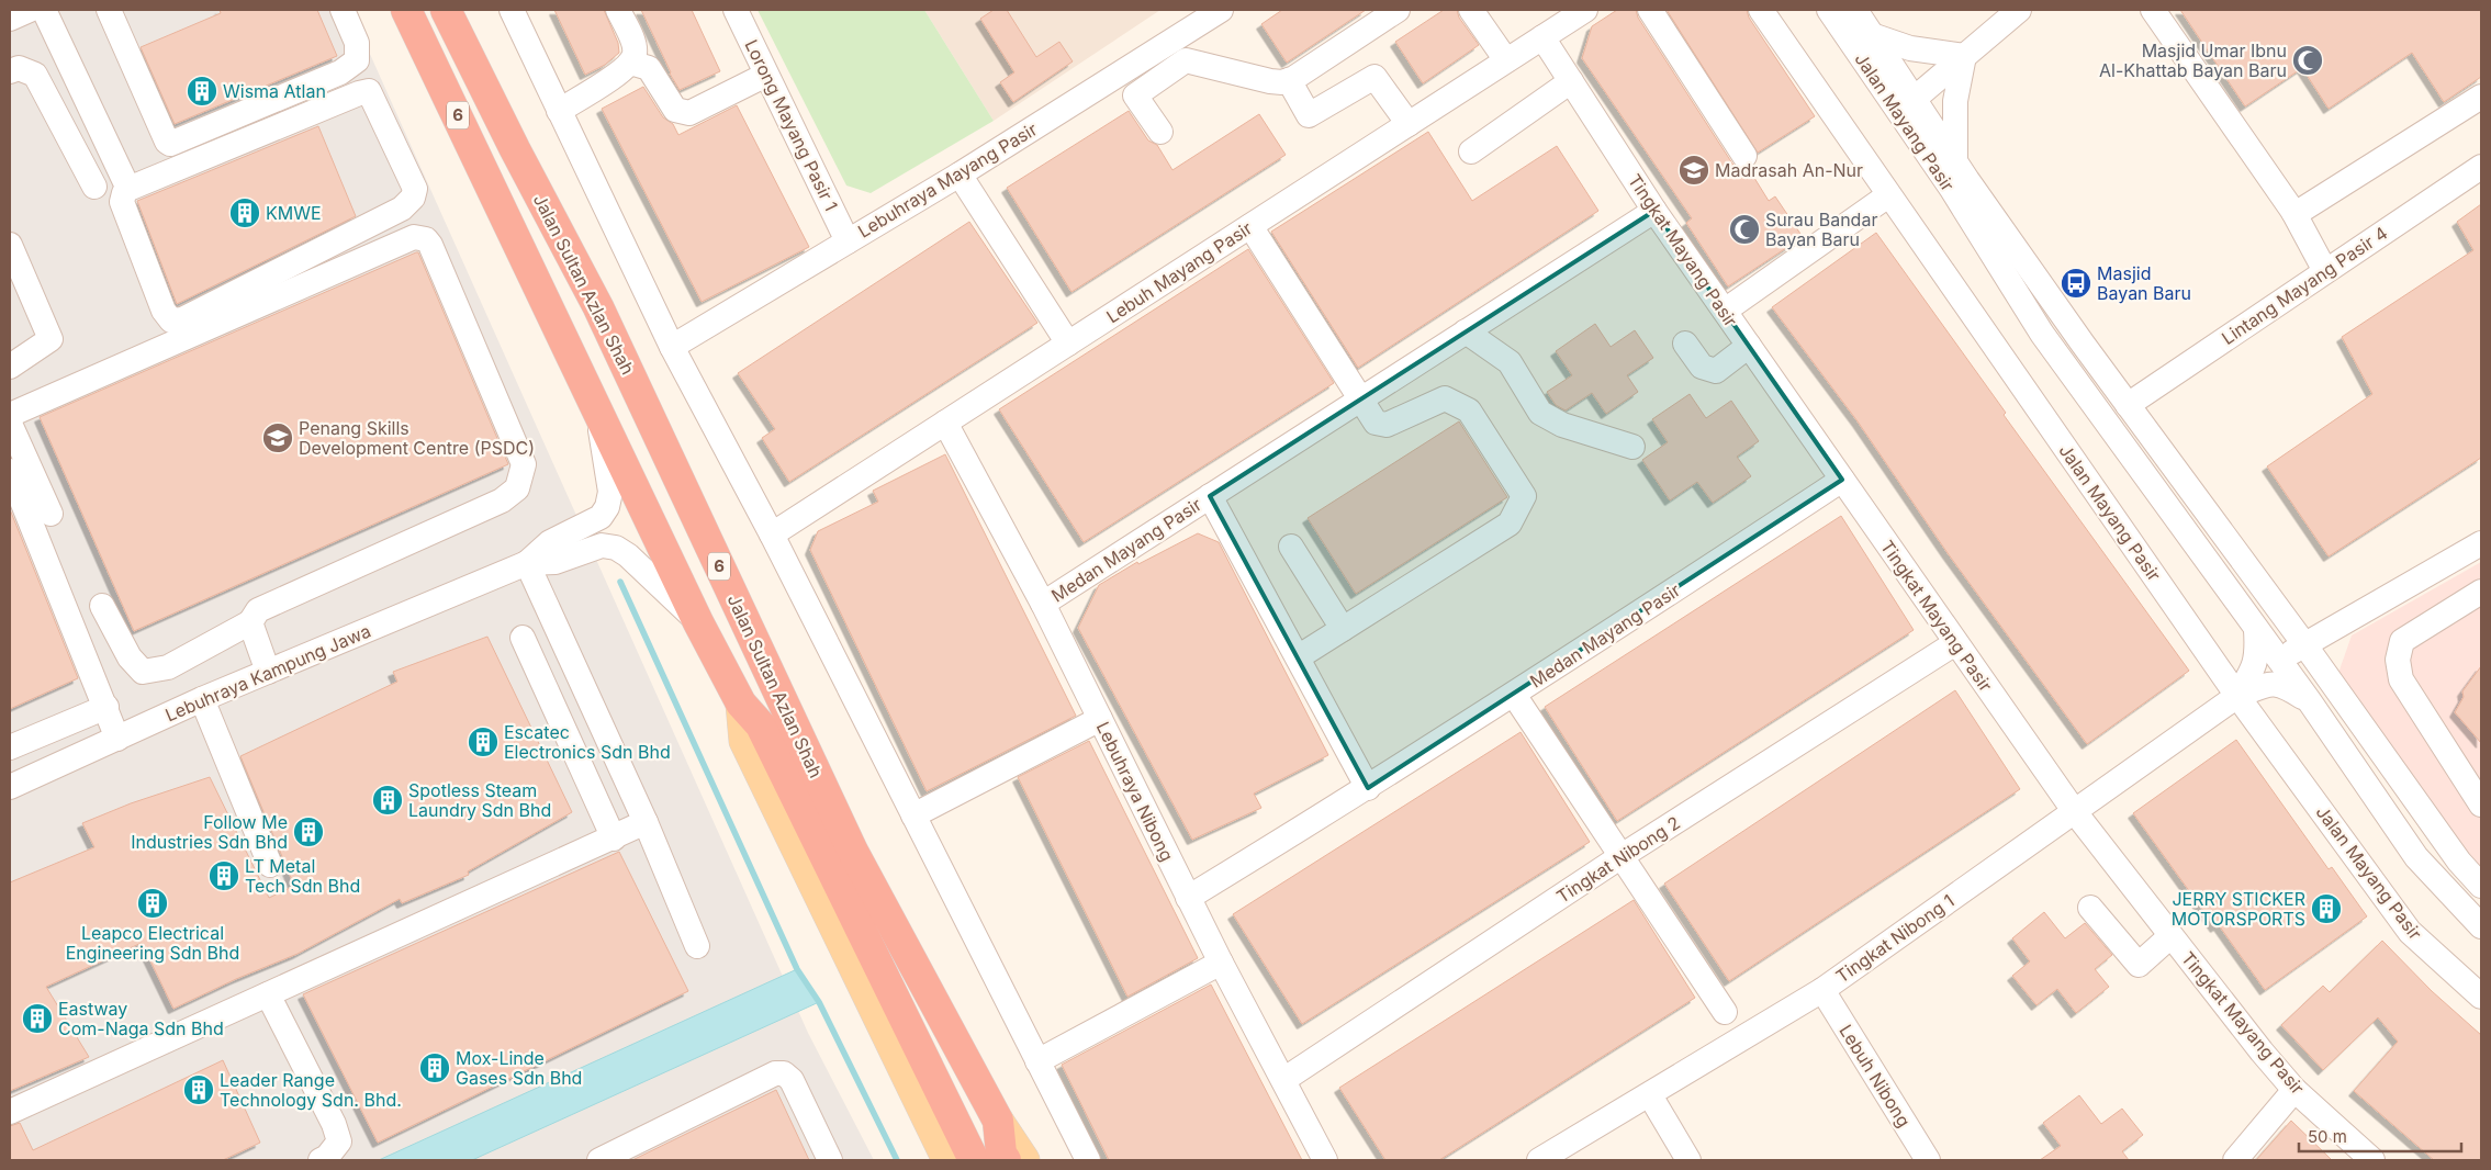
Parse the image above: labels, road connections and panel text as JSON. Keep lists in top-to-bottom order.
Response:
{
  "streets": {
    "highway": ["6", "Jalan Sultan Azlan Shah"],
    "street": [
      "Jalan Mayang Pasir",
      "Lorong Mayang Pasir 1",
      "Lebuhraya Mayang Pasir",
      "Tingkat Mayang Pasir",
      "Lebuh Mayang Pasir",
      "Lintang Mayang Pasir 4",
      "Medan Mayang Pasir",
      "Lebuhraya Kampung Jawa",
      "Lebuhraya Nibong",
      "Tingkat Nibong 2",
      "Tingkat Nibong 1",
      "Lebuh Nibong"
    ]
  },
  "crossings": [
    ["Jalan Mayang Pasir", "Lintang Mayang Pasir 4"],
    ["Jalan Mayang Pasir", "Tingkat Nibong 1"],
    ["Lorong Mayang Pasir 1", "Lebuhraya Mayang Pasir"],
    ["Tingkat Mayang Pasir", "Lebuh Mayang Pasir"],
    ["Tingkat Mayang Pasir", "Medan Mayang Pasir"],
    ["Tingkat Mayang Pasir", "Tingkat Nibong 2"],
    ["Tingkat Mayang Pasir", "Tingkat Nibong 1"],
    ["Lebuh Mayang Pasir", "Lebuhraya Nibong"],
    ["Jalan Sultan Azlan Shah", "Lebuhraya Kampung Jawa"],
    ["Medan Mayang Pasir", "Lebuhraya Nibong"],
    ["Lebuhraya Nibong", "Tingkat Nibong 2"],
    ["Tingkat Nibong 1", "Lebuh Nibong"]
  ],
  "places": {
    "mosque": ["Masjid Umar Ibnu Al-Khattab Bayan Baru", "Surau Bandar Bayan Baru"],
    "building": [
      "Wisma Atlan",
      "KMWE",
      "Escatec Electronics Sdn Bhd",
      "Spotless Steam Laundry Sdn Bhd",
      "Follow Me Industries Sdn Bhd",
      "LT Metal Tech Sdn Bhd",
      "Leapco Electrical Engineering Sdn Bhd",
      "JERRY STICKER MOTORSPORTS",
      "Eastway Com-Naga Sdn Bhd",
      "Mox-Linde Gases Sdn Bhd",
      "Leader Range Technology Sdn. Bhd."
    ],
    "school or university": ["Madrasah An-Nur", "Penang Skills Development Centre (PSDC)"],
    "bus stop": ["Masjid Bayan Baru"]
  },
  "scale_bar": "50 m"
}
